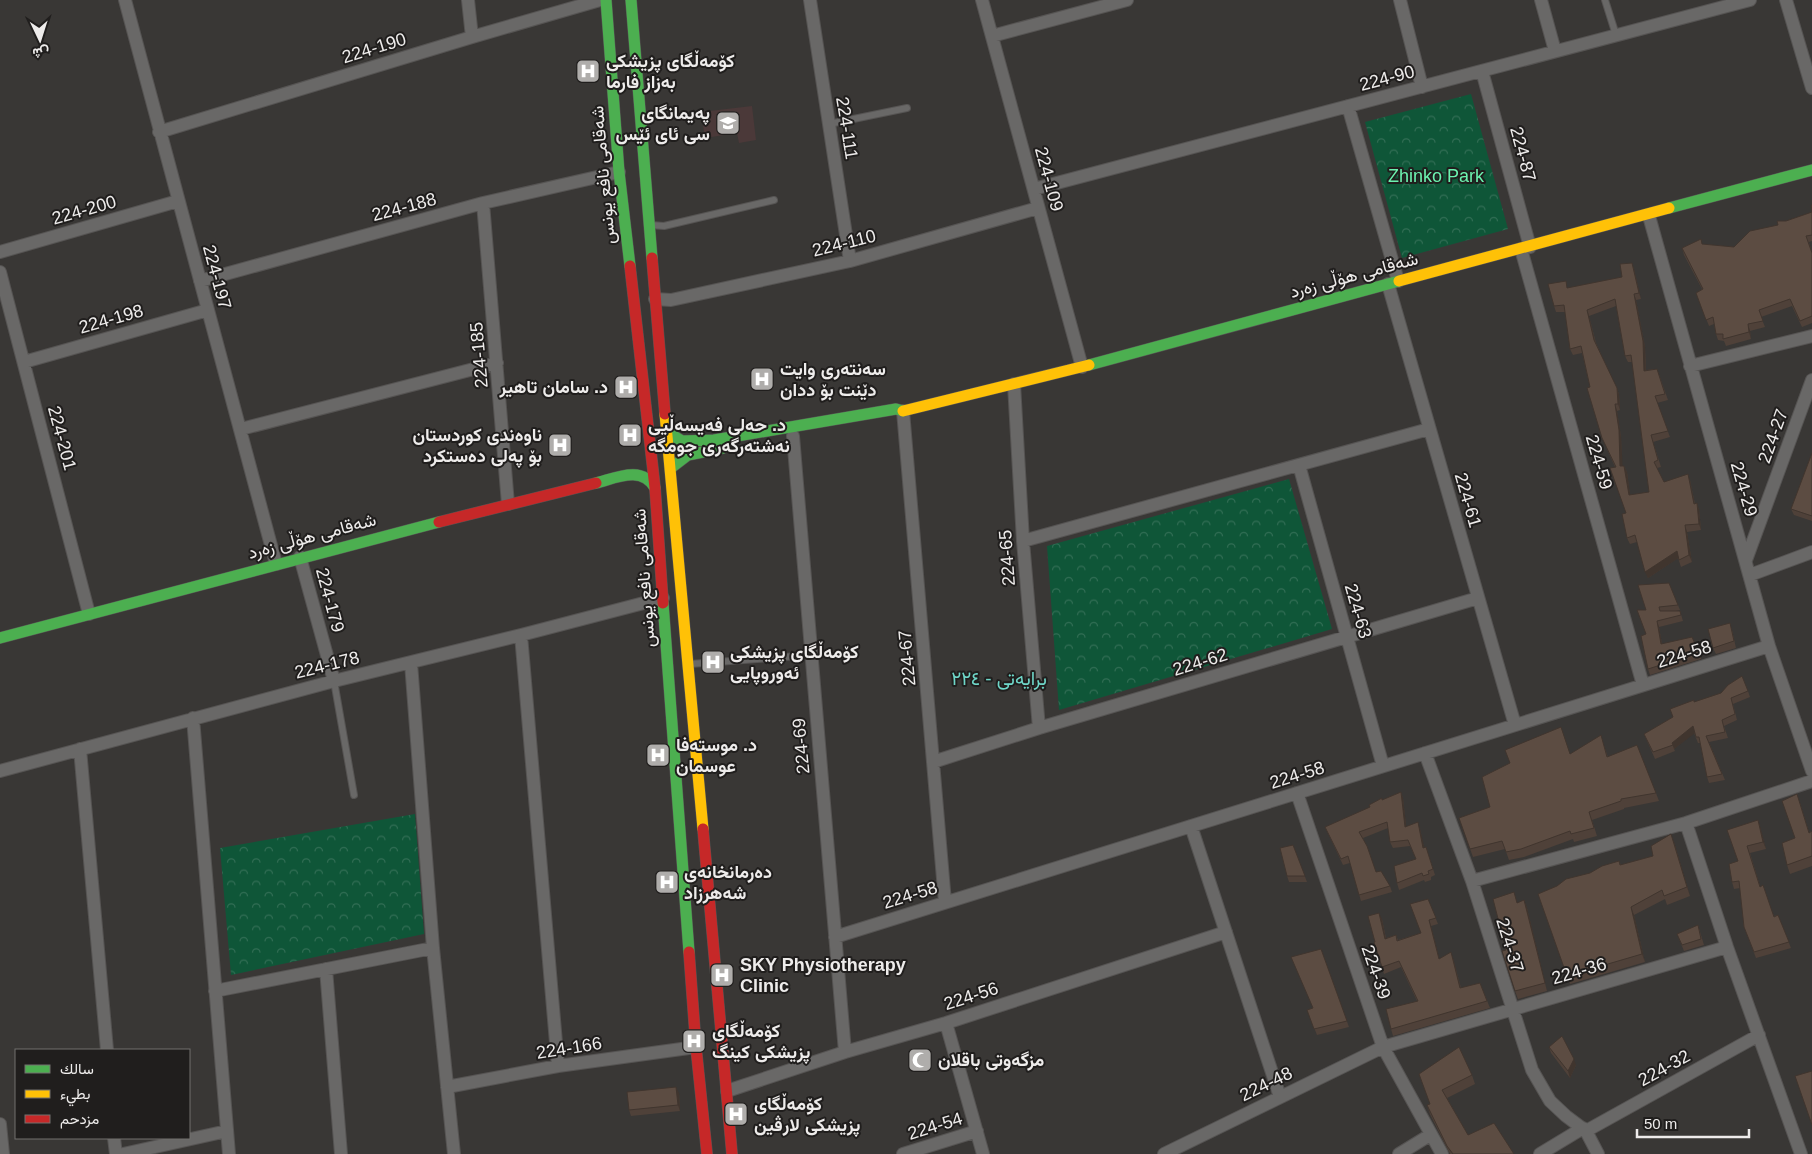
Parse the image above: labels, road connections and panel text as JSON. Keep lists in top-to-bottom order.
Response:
{
  "streets": {
    "main road": ["شەقامی نافع یونس", "شەقامی هۆڵی زەرد"],
    "street": [
      "224-190",
      "224-90",
      "224-111",
      "224-87",
      "224-109",
      "224-188",
      "224-200",
      "224-110",
      "224-197",
      "224-198",
      "224-185",
      "224-27",
      "224-201",
      "224-59",
      "224-29",
      "224-61",
      "224-65",
      "224-179",
      "224-63",
      "224-58",
      "224-67",
      "224-62",
      "224-178",
      "224-69",
      "224-37",
      "224-36",
      "224-39",
      "224-56",
      "224-166",
      "224-32",
      "224-48",
      "224-54"
    ]
  },
  "crossings": [
    ["224-190", "224-197"],
    ["224-90", "224-87"],
    ["224-90", "224-109"],
    ["224-90", "224-61"],
    ["224-111", "224-110"],
    ["224-87", "شەقامی هۆڵی زەرد"],
    ["224-87", "224-59"],
    ["شەقامی نافع یونس", "224-188"],
    ["شەقامی نافع یونس", "224-110"],
    ["شەقامی نافع یونس", "شەقامی هۆڵی زەرد"],
    ["شەقامی نافع یونس", "224-178"],
    ["شەقامی نافع یونس", "224-56"],
    ["شەقامی نافع یونس", "224-166"],
    ["224-109", "224-110"],
    ["224-109", "شەقامی هۆڵی زەرد"],
    ["224-188", "224-197"],
    ["224-188", "224-185"],
    ["224-200", "224-197"],
    ["شەقامی هۆڵی زەرد", "224-197"],
    ["شەقامی هۆڵی زەرد", "224-185"],
    ["شەقامی هۆڵی زەرد", "224-201"],
    ["شەقامی هۆڵی زەرد", "224-59"],
    ["شەقامی هۆڵی زەرد", "224-29"],
    ["شەقامی هۆڵی زەرد", "224-61"],
    ["شەقامی هۆڵی زەرد", "224-65"],
    ["شەقامی هۆڵی زەرد", "224-179"],
    ["شەقامی هۆڵی زەرد", "224-67"],
    ["شەقامی هۆڵی زەرد", "224-69"],
    ["224-197", "224-198"],
    ["224-198", "224-201"],
    ["224-27", "224-29"],
    ["224-59", "224-58"],
    ["224-29", "224-58"],
    ["224-61", "224-58"],
    ["224-61", "224-62"],
    ["224-65", "224-62"],
    ["224-179", "224-178"],
    ["224-63", "224-58"],
    ["224-63", "224-62"],
    ["224-58", "224-67"],
    ["224-58", "224-69"],
    ["224-58", "224-37"],
    ["224-58", "224-39"],
    ["224-67", "224-62"],
    ["224-69", "224-56"],
    ["224-37", "224-36"],
    ["224-37", "224-32"],
    ["224-36", "224-39"],
    ["224-36", "224-48"],
    ["224-39", "224-48"]
  ],
  "districts": ["برایەتی - ٢٢٤"],
  "parks": ["Zhinko Park"],
  "places": {
    "hospital": [
      "کۆمەڵگای پزیشکی بەزاز فارما",
      "سەنتەری وایت دێنت بۆ ددان",
      "د. سامان تاهیر",
      "د. حەلی فەیسەڵیی نەشتەرگەری جومگە",
      "ناوەندی کوردستان بۆ پەلی دەستکرد",
      "کۆمەڵگای پزیشکی ئەوروپایی",
      "د. موستەفا عوسمان",
      "دەرمانخانەی شەهرزاد",
      "SKY Physiotherapy Clinic",
      "کۆمەڵگای پزیشکی کینگ",
      "کۆمەڵگای پزیشکی لارڤین"
    ],
    "school or university": ["پەیمانگای سی ئای ئێس"],
    "mosque": ["مزگه‌وتی باقلان"]
  },
  "legend": ["سالك", "بطيء", "مزدحم"],
  "scale_bar": "50 m",
  "north": "bottom"
}
